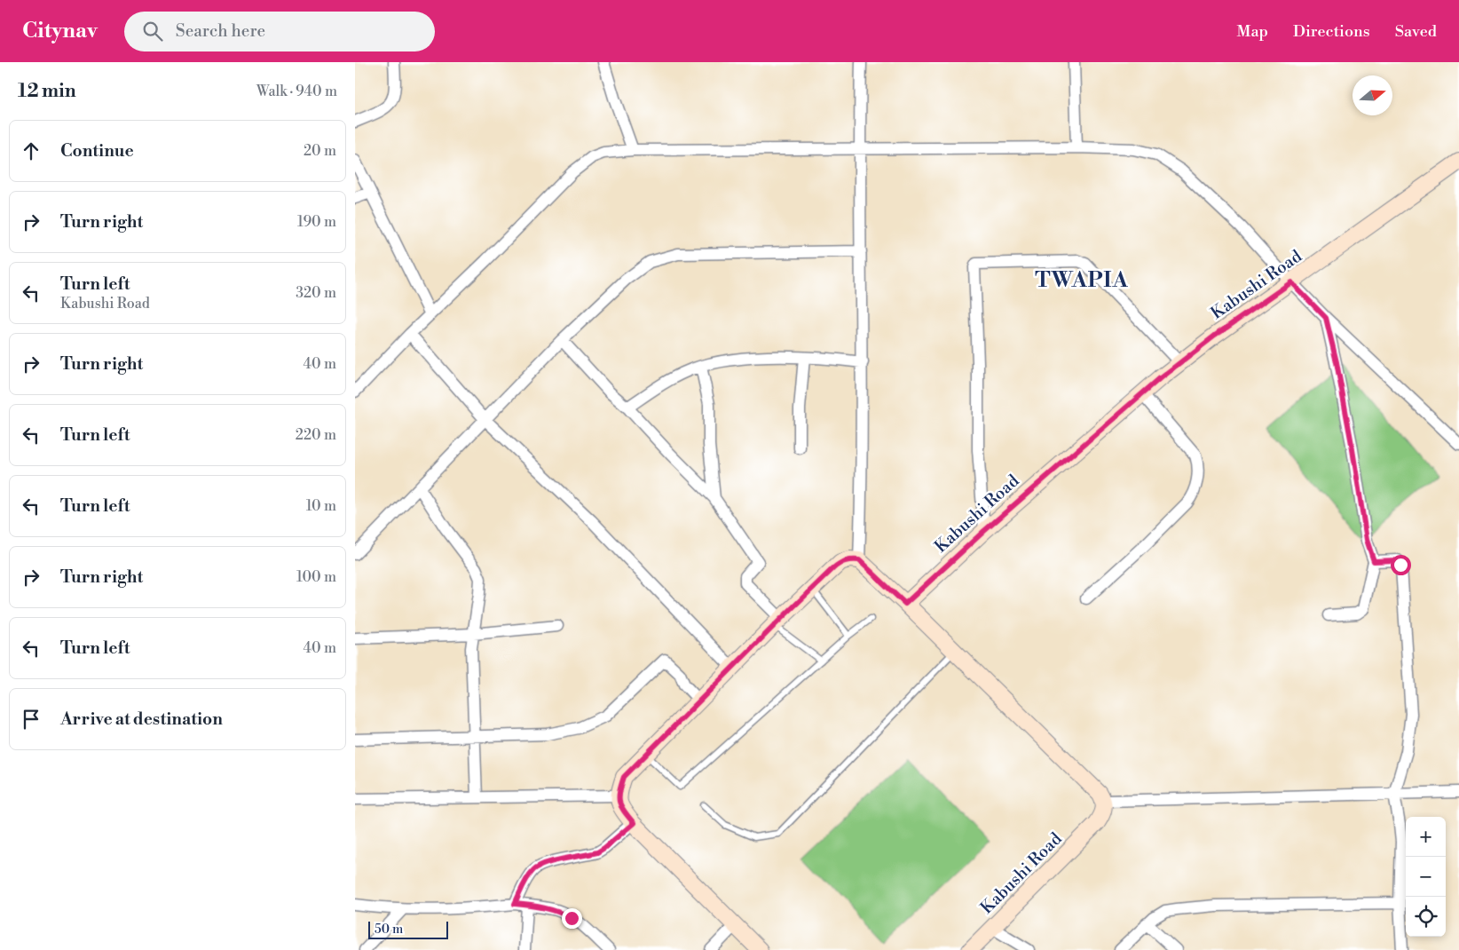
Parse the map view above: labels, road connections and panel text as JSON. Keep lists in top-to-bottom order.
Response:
{
  "streets": {
    "main road": ["Kabushi Road"]
  },
  "districts": ["TWAPIA"],
  "scale_bar": "50 m",
  "north": "right",
  "page": {
    "header": "Citynav",
    "search": "Search here",
    "nav": ["Map", "Directions", "Saved"],
    "heading": ["12 min", "Walk · 940 m"],
    "list": [
      ["Continue", "20 m"],
      ["Turn right", "190 m"],
      ["Turn left", "Kabushi Road", "320 m"],
      ["Turn right", "40 m"],
      ["Turn left", "220 m"],
      ["Turn left", "10 m"],
      ["Turn right", "100 m"],
      ["Turn left", "40 m"],
      "Arrive at destination"
    ],
    "map_buttons": ["+", "−"],
    "scale": "50 m"
  }
}
